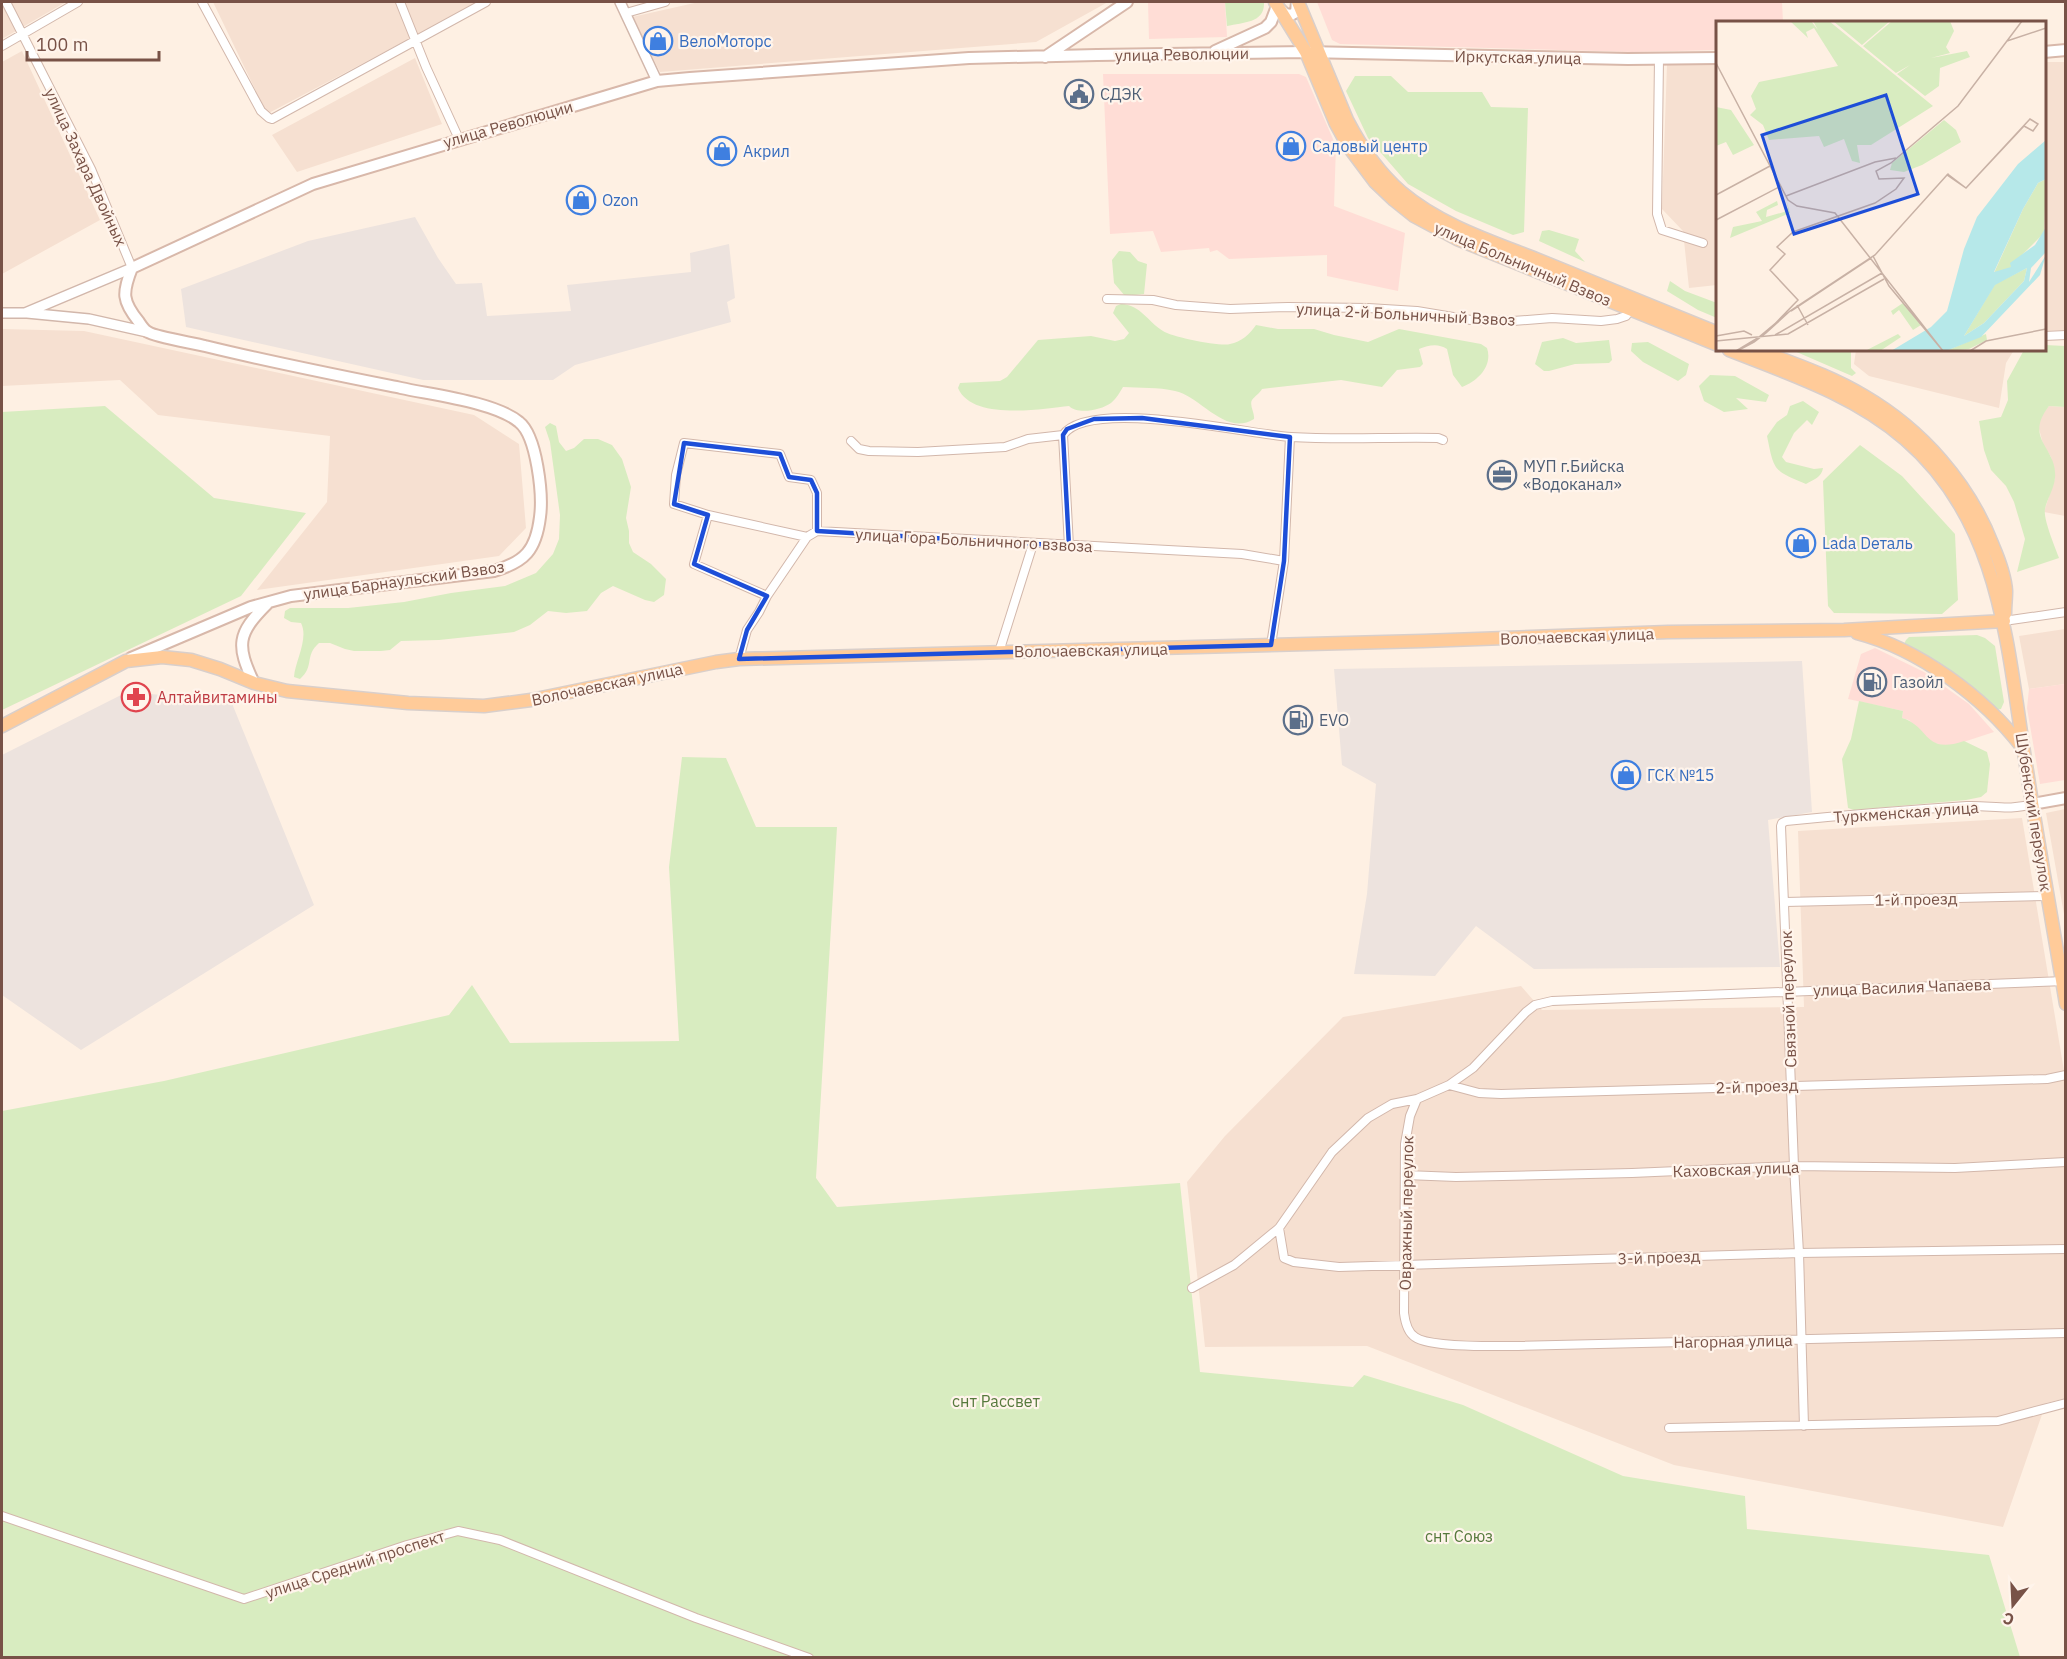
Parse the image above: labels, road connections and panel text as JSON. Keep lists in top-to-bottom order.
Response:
{
  "streets": {
    "main road": [
      "улица Революции",
      "Иркутская улица",
      "улица Больничный Взвоз",
      "улица Барнаульский Взвоз",
      "Волочаевская улица",
      "Туркменская улица",
      "Шубенский переулок"
    ],
    "street": [
      "улица Захара Двойных",
      "улица 2-й Больничный Взвоз",
      "улица Гора Больничного взвоза",
      "1-й проезд",
      "улица Василия Чапаева",
      "Связной переулок",
      "2-й проезд",
      "Каховская улица",
      "Овражный переулок",
      "3-й проезд",
      "Нагорная улица",
      "улица Средний проспект"
    ]
  },
  "crossings": [
    ["улица Революции", "Иркутская улица"],
    ["улица Революции", "улица Захара Двойных"],
    ["улица Революции", "улица Больничный Взвоз"],
    ["улица Революции", "улица Барнаульский Взвоз"],
    ["Иркутская улица", "улица Больничный Взвоз"],
    ["улица Больничный Взвоз", "улица 2-й Больничный Взвоз"],
    ["улица Барнаульский Взвоз", "Волочаевская улица"],
    ["Волочаевская улица", "Шубенский переулок"],
    ["Туркменская улица", "Шубенский переулок"],
    ["Туркменская улица", "Связной переулок"],
    ["Шубенский переулок", "1-й проезд"],
    ["Шубенский переулок", "улица Василия Чапаева"],
    ["1-й проезд", "Связной переулок"],
    ["улица Василия Чапаева", "Связной переулок"],
    ["улица Василия Чапаева", "2-й проезд"],
    ["Связной переулок", "2-й проезд"],
    ["Связной переулок", "Каховская улица"],
    ["Связной переулок", "3-й проезд"],
    ["Связной переулок", "Нагорная улица"],
    ["Каховская улица", "Овражный переулок"],
    ["Овражный переулок", "3-й проезд"],
    ["Овражный переулок", "Нагорная улица"]
  ],
  "parks": ["снт Рассвет", "снт Союз"],
  "places": {
    "shop": [
      "ВелоМоторс",
      "Садовый центр",
      "Акрил",
      "Ozon",
      "Lada Dеталь",
      "ГСК №15"
    ],
    "public building": ["СДЭК"],
    "office": ["МУП г.Бийска «Водоканал»"],
    "fuel station": ["Газойл", "EVO"],
    "pharmacy": ["Алтайвитамины"]
  },
  "scale_bar": "100 m",
  "north": "bottom"
}
